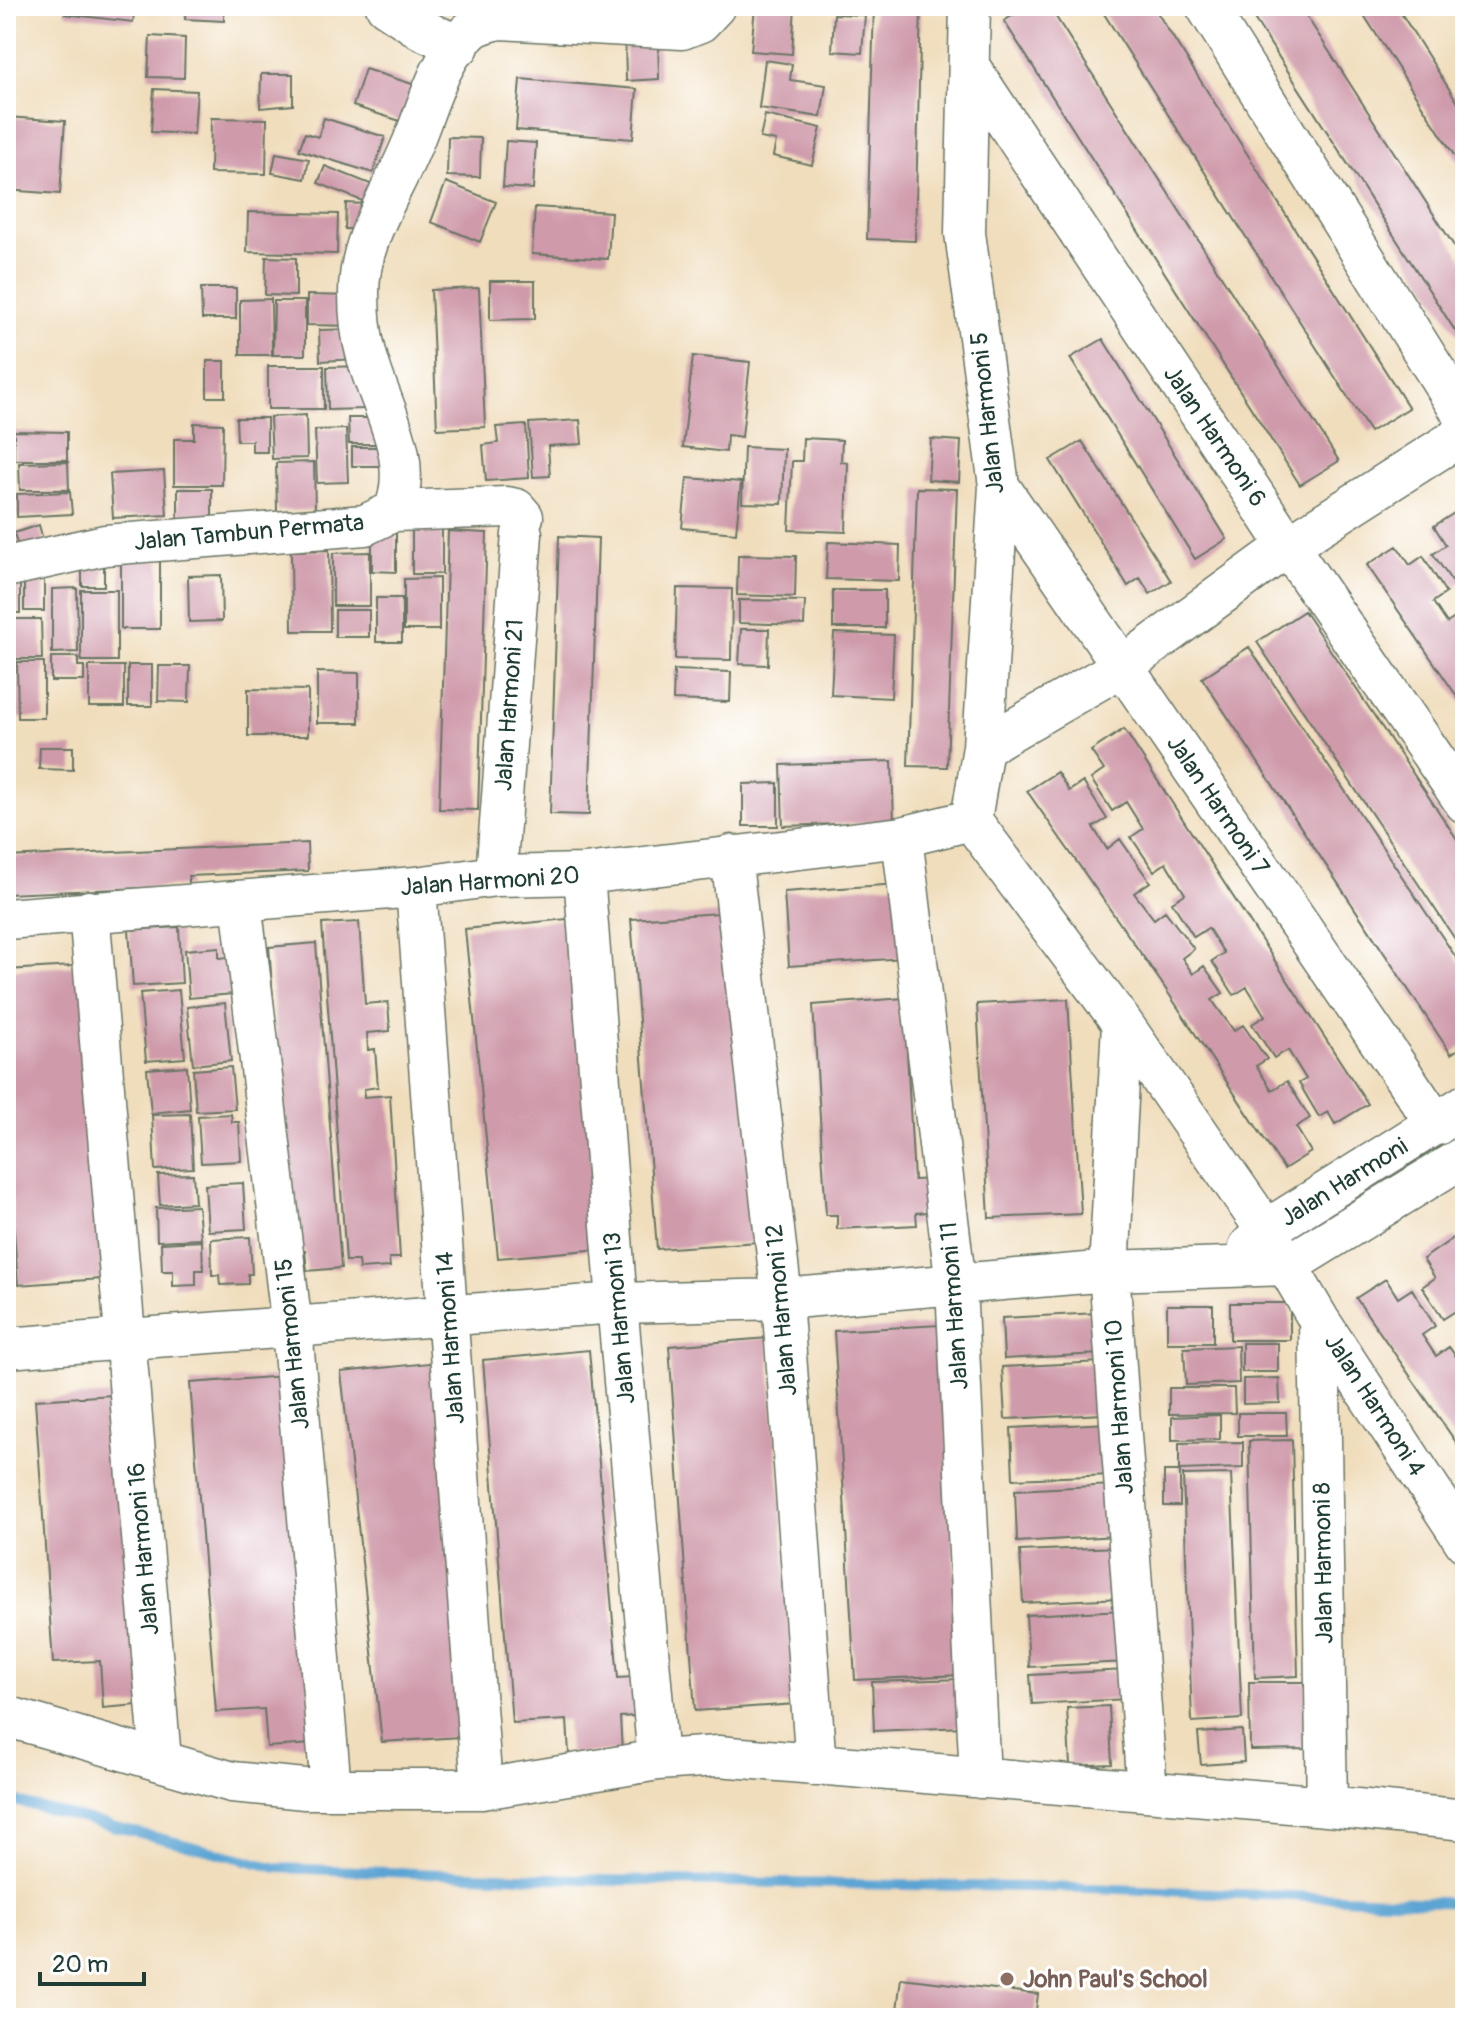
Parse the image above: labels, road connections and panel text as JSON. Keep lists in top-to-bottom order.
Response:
{
  "streets": {
    "street": [
      "Jalan Harmoni 5",
      "Jalan Harmoni 6",
      "Jalan Tambun Permata",
      "Jalan Harmoni 21",
      "Jalan Harmoni 7",
      "Jalan Harmoni 20",
      "Jalan Harmoni",
      "Jalan Harmoni 11",
      "Jalan Harmoni 12",
      "Jalan Harmoni 13",
      "Jalan Harmoni 14",
      "Jalan Harmoni 15",
      "Jalan Harmoni 4",
      "Jalan Harmoni 10",
      "Jalan Harmoni 16",
      "Jalan Harmoni 8"
    ]
  },
  "crossings": [
    ["Jalan Harmoni 5", "Jalan Harmoni 6"],
    ["Jalan Harmoni 5", "Jalan Harmoni 7"],
    ["Jalan Harmoni 5", "Jalan Harmoni 20"],
    ["Jalan Harmoni 5", "Jalan Harmoni 4"],
    ["Jalan Tambun Permata", "Jalan Harmoni 21"],
    ["Jalan Harmoni 21", "Jalan Harmoni 20"],
    ["Jalan Harmoni 7", "Jalan Harmoni"],
    ["Jalan Harmoni 20", "Jalan Harmoni 11"],
    ["Jalan Harmoni 20", "Jalan Harmoni 12"],
    ["Jalan Harmoni 20", "Jalan Harmoni 13"],
    ["Jalan Harmoni 20", "Jalan Harmoni 14"],
    ["Jalan Harmoni 20", "Jalan Harmoni 15"],
    ["Jalan Harmoni 20", "Jalan Harmoni 4"],
    ["Jalan Harmoni 20", "Jalan Harmoni 16"],
    ["Jalan Harmoni", "Jalan Harmoni 4"],
    ["Jalan Harmoni 4", "Jalan Harmoni 10"],
    ["Jalan Harmoni 4", "Jalan Harmoni 8"]
  ],
  "places": ["John Paul's School"],
  "scale_bar": "20 m"
}
